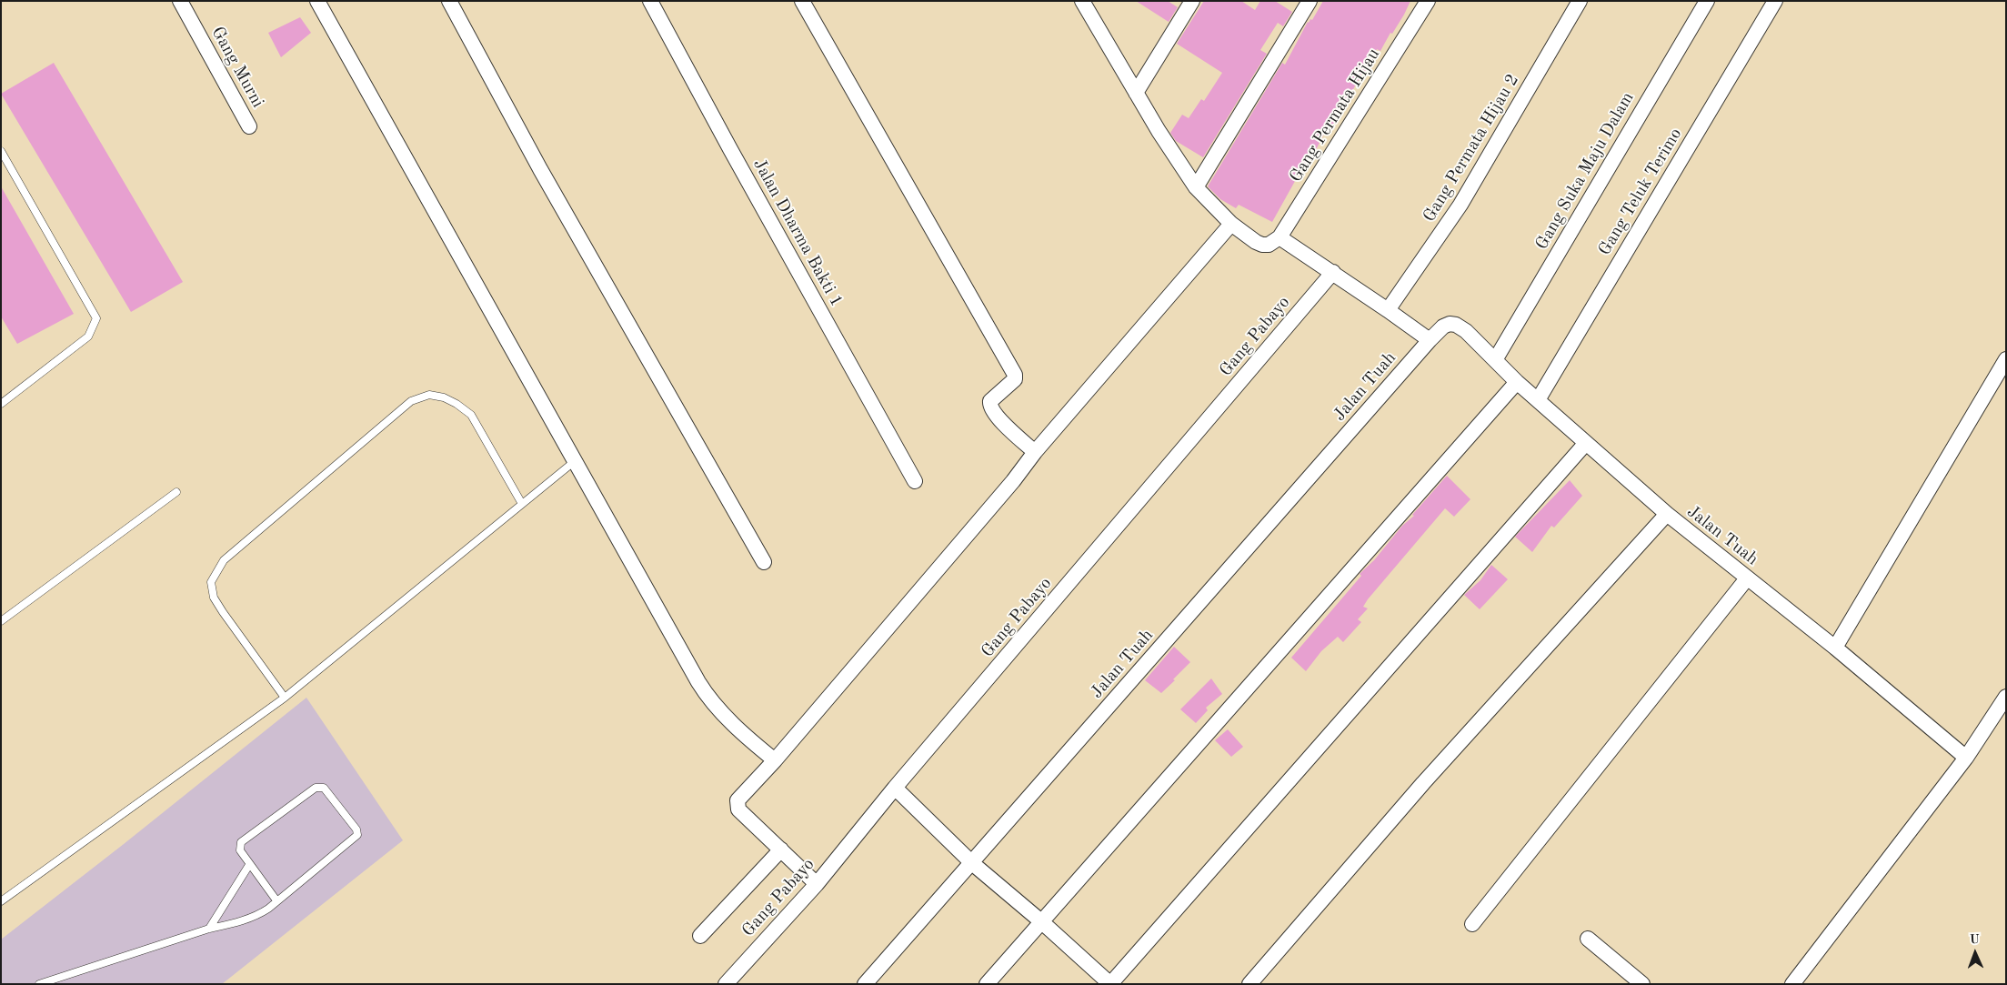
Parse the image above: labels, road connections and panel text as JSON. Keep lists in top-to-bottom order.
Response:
{
  "streets": {
    "street": [
      "Gang Murni",
      "Gang Permata Hijau",
      "Gang Permata Hijau 2",
      "Gang Suka Maju Dalam",
      "Gang Teluk Terimo",
      "Jalan Dharma Bakti 1",
      "Gang Pabayo",
      "Jalan Tuah"
    ]
  },
  "crossings": [
    ["Gang Suka Maju Dalam", "Jalan Tuah"],
    ["Gang Teluk Terimo", "Jalan Tuah"]
  ],
  "north": "top"
}
